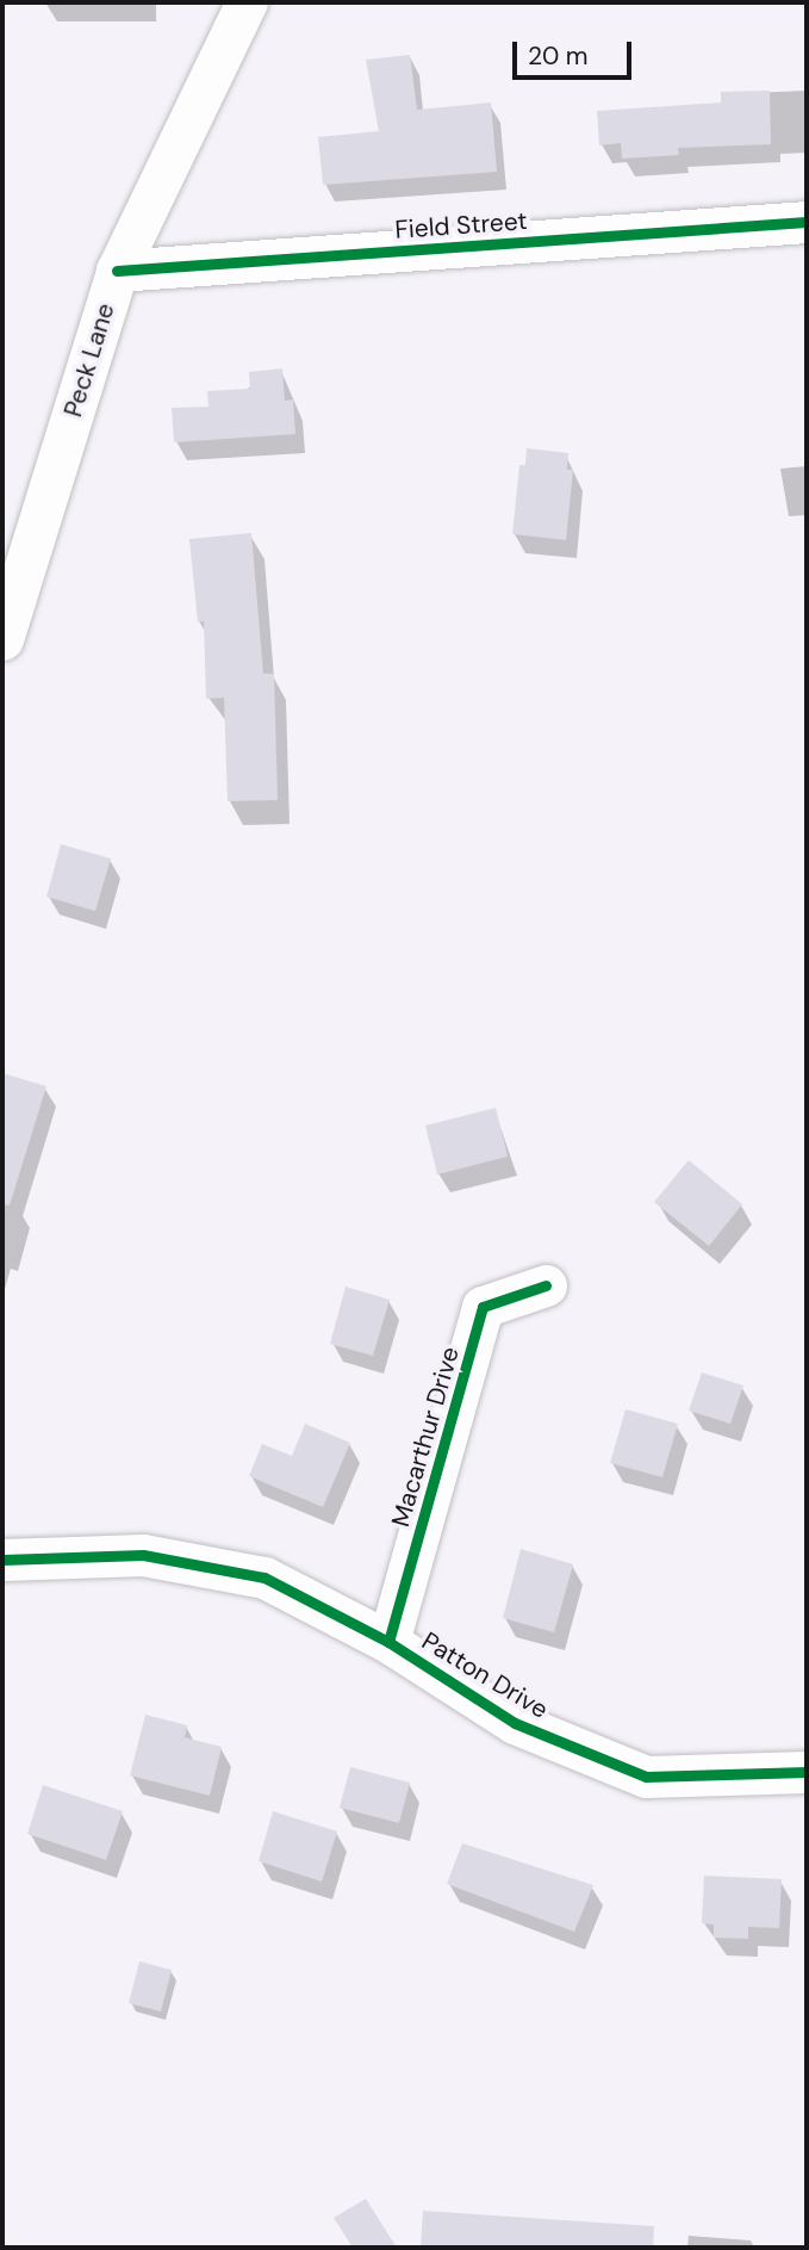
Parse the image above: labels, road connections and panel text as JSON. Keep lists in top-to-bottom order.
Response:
{
  "streets": {
    "street": [
      "Field Street",
      "Peck Lane",
      "Macarthur Drive",
      "Patton Drive"
    ]
  },
  "crossings": [
    ["Field Street", "Peck Lane"],
    ["Macarthur Drive", "Patton Drive"]
  ],
  "scale_bar": "20 m"
}
